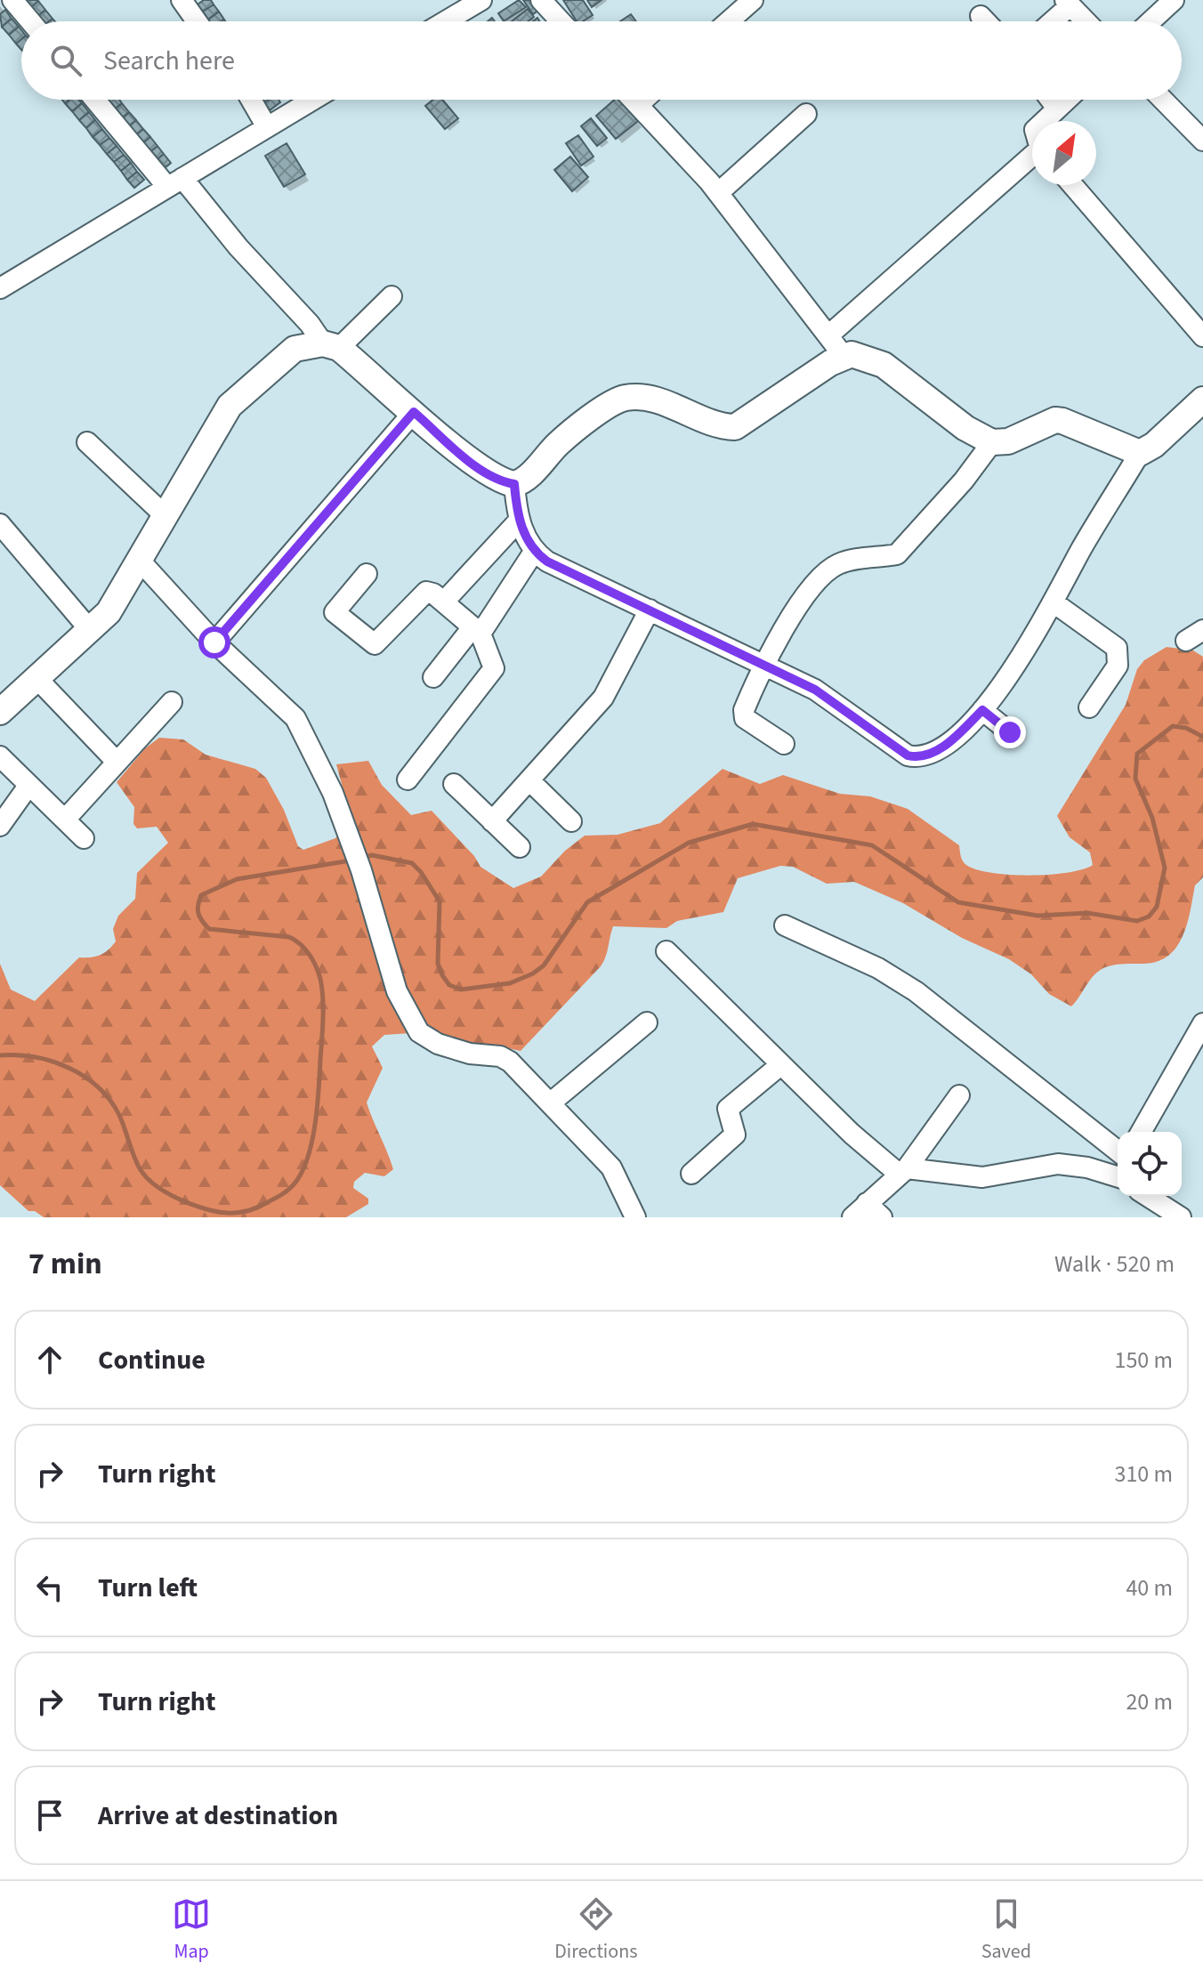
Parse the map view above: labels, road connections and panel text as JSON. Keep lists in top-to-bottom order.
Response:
{
  "north": "top right",
  "page": {
    "search": "Search here",
    "heading": ["7 min", "Walk · 520 m"],
    "list": [
      ["Continue", "150 m"],
      ["Turn right", "310 m"],
      ["Turn left", "40 m"],
      ["Turn right", "20 m"],
      "Arrive at destination"
    ],
    "nav": ["Map", "Directions", "Saved"]
  }
}
